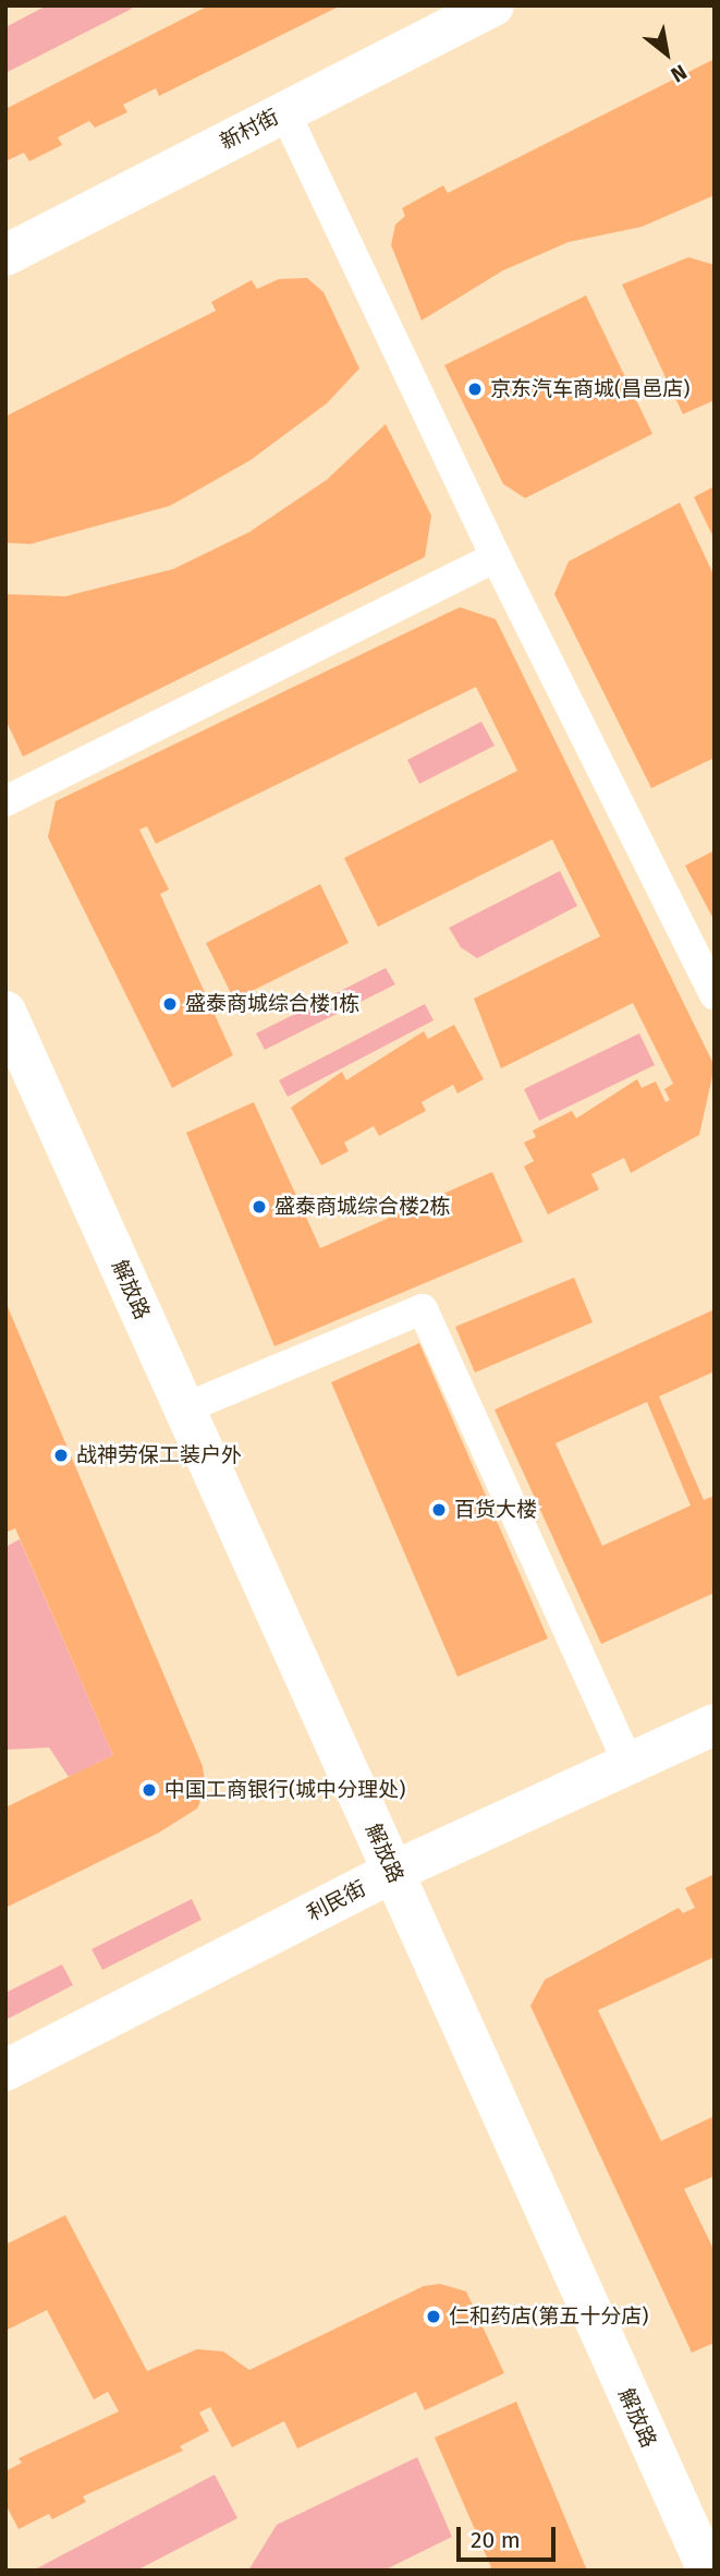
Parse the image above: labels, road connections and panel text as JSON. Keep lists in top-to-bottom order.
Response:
{
  "streets": {
    "street": ["新村街", "解放路", "利民街"]
  },
  "crossings": [
    ["解放路", "利民街"]
  ],
  "places": [
    "京东汽车商城(昌邑店)",
    "盛泰商城综合楼1栋",
    "盛泰商城综合楼2栋",
    "战神劳保工装户外",
    "百货大楼",
    "中国工商银行(城中分理处)",
    "仁和药店(第五十分店)"
  ],
  "scale_bar": "20 m",
  "north": "bottom right"
}
